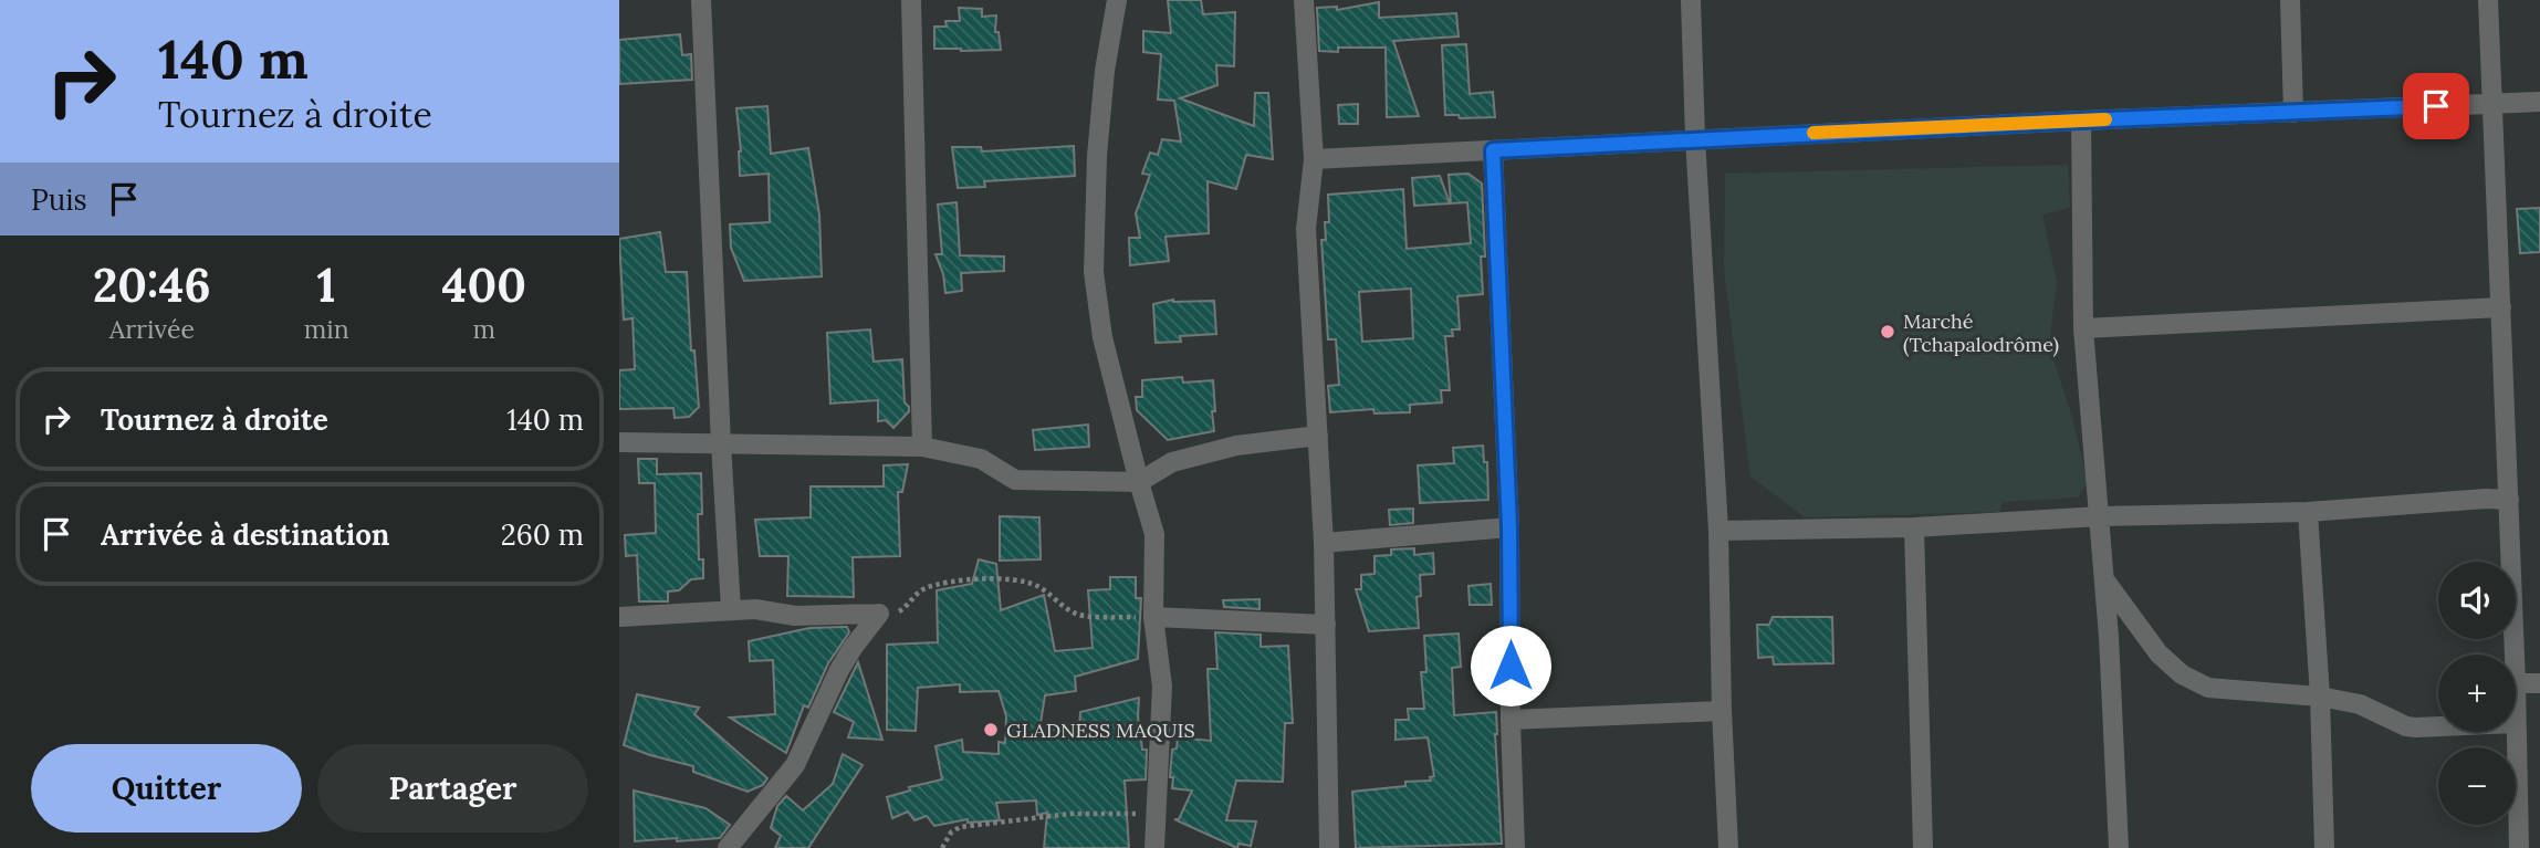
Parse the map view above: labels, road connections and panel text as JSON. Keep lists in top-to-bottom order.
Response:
{
  "places": ["Marché (Tchapalodrôme)", "GLADNESS MAQUIS"],
  "page": {
    "turn": ["140 m", "Tournez à droite"],
    "then": "Puis",
    "eta": [
      "20:46",
      "Arrivée",
      "1",
      "min",
      "400",
      "m"
    ],
    "list": [
      {
        "name": "Tournez à droite",
        "value": "140 m"
      },
      {
        "name": "Arrivée à destination",
        "value": "260 m"
      }
    ],
    "map_buttons": ["+", "−"],
    "buttons": ["Quitter", "Partager"]
  }
}
